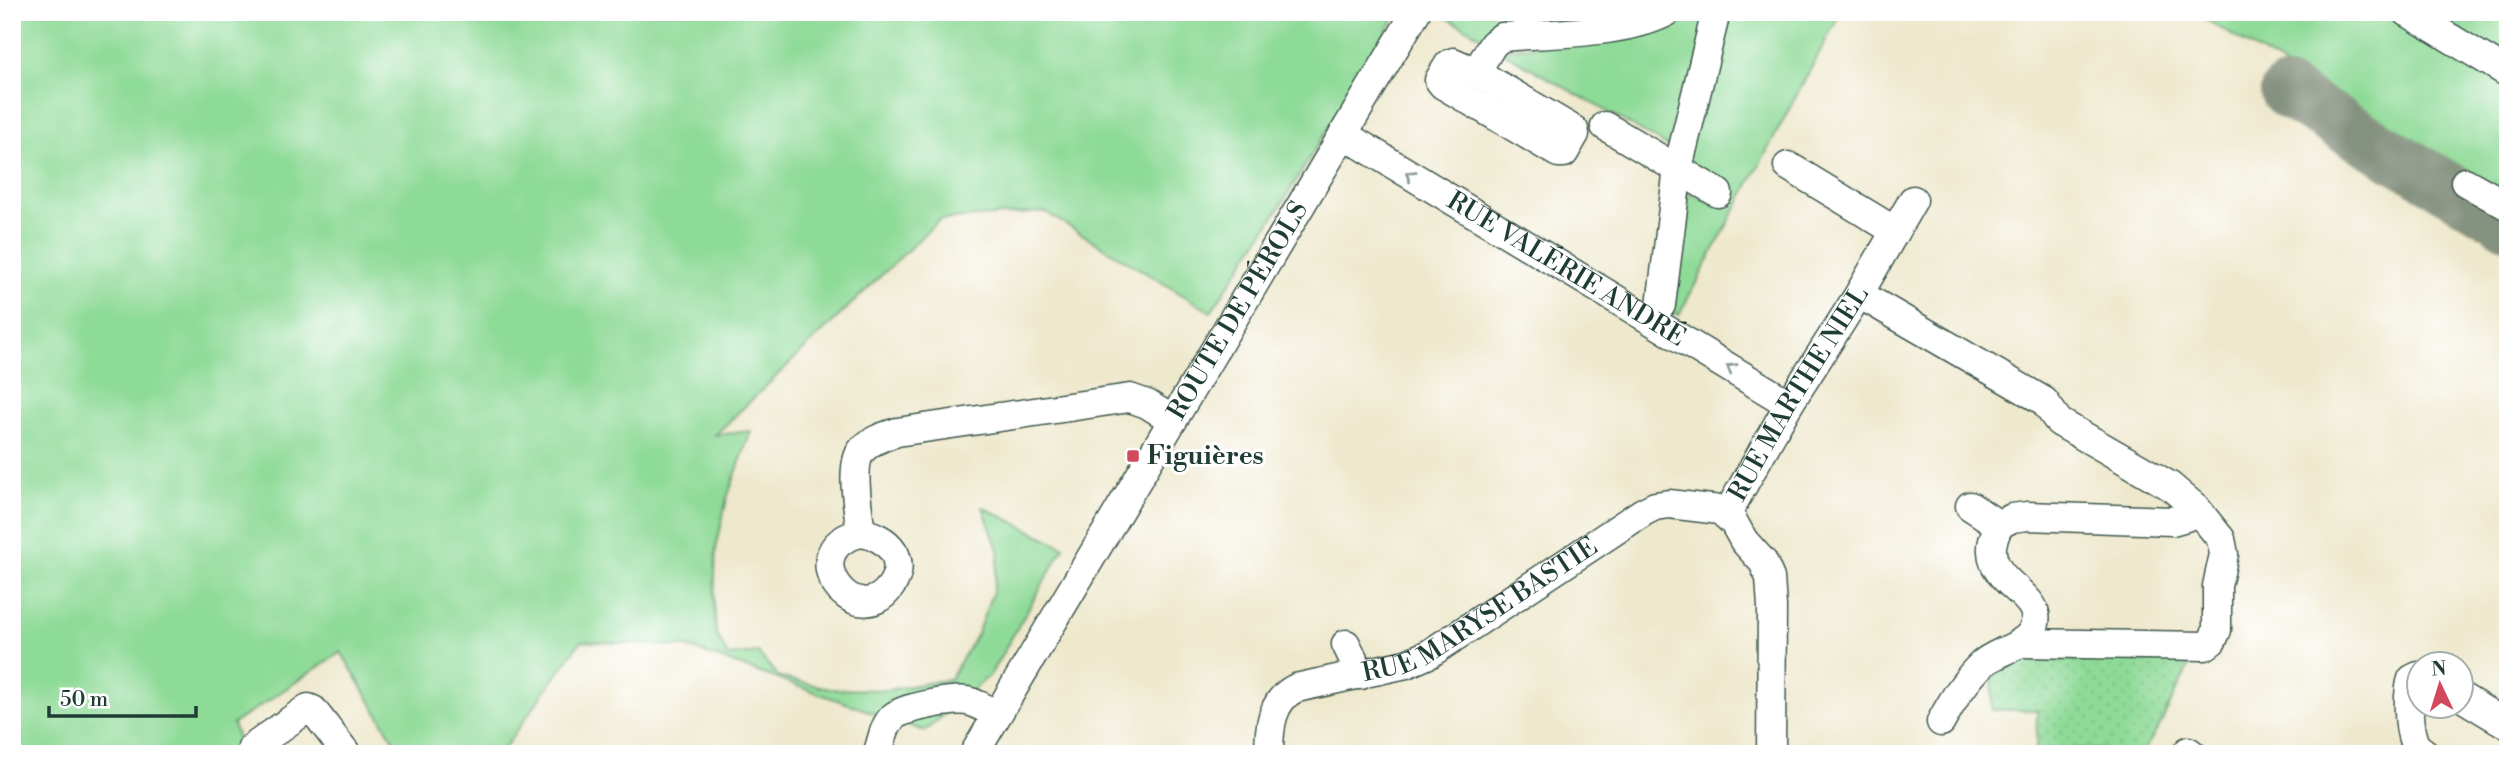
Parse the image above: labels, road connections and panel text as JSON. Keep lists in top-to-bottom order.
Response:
{
  "streets": {
    "street": [
      "RUE VALÉRIE ANDRÉ",
      "ROUTE DE PÉROLS",
      "RUE MARTHE NIEL",
      "RUE MARYSE BASTIE"
    ]
  },
  "crossings": [
    ["RUE VALÉRIE ANDRÉ", "ROUTE DE PÉROLS"],
    ["RUE VALÉRIE ANDRÉ", "RUE MARTHE NIEL"],
    ["RUE MARTHE NIEL", "RUE MARYSE BASTIE"]
  ],
  "places": {
    "transit": ["Figuières"]
  },
  "scale_bar": "50 m",
  "north": "top"
}
